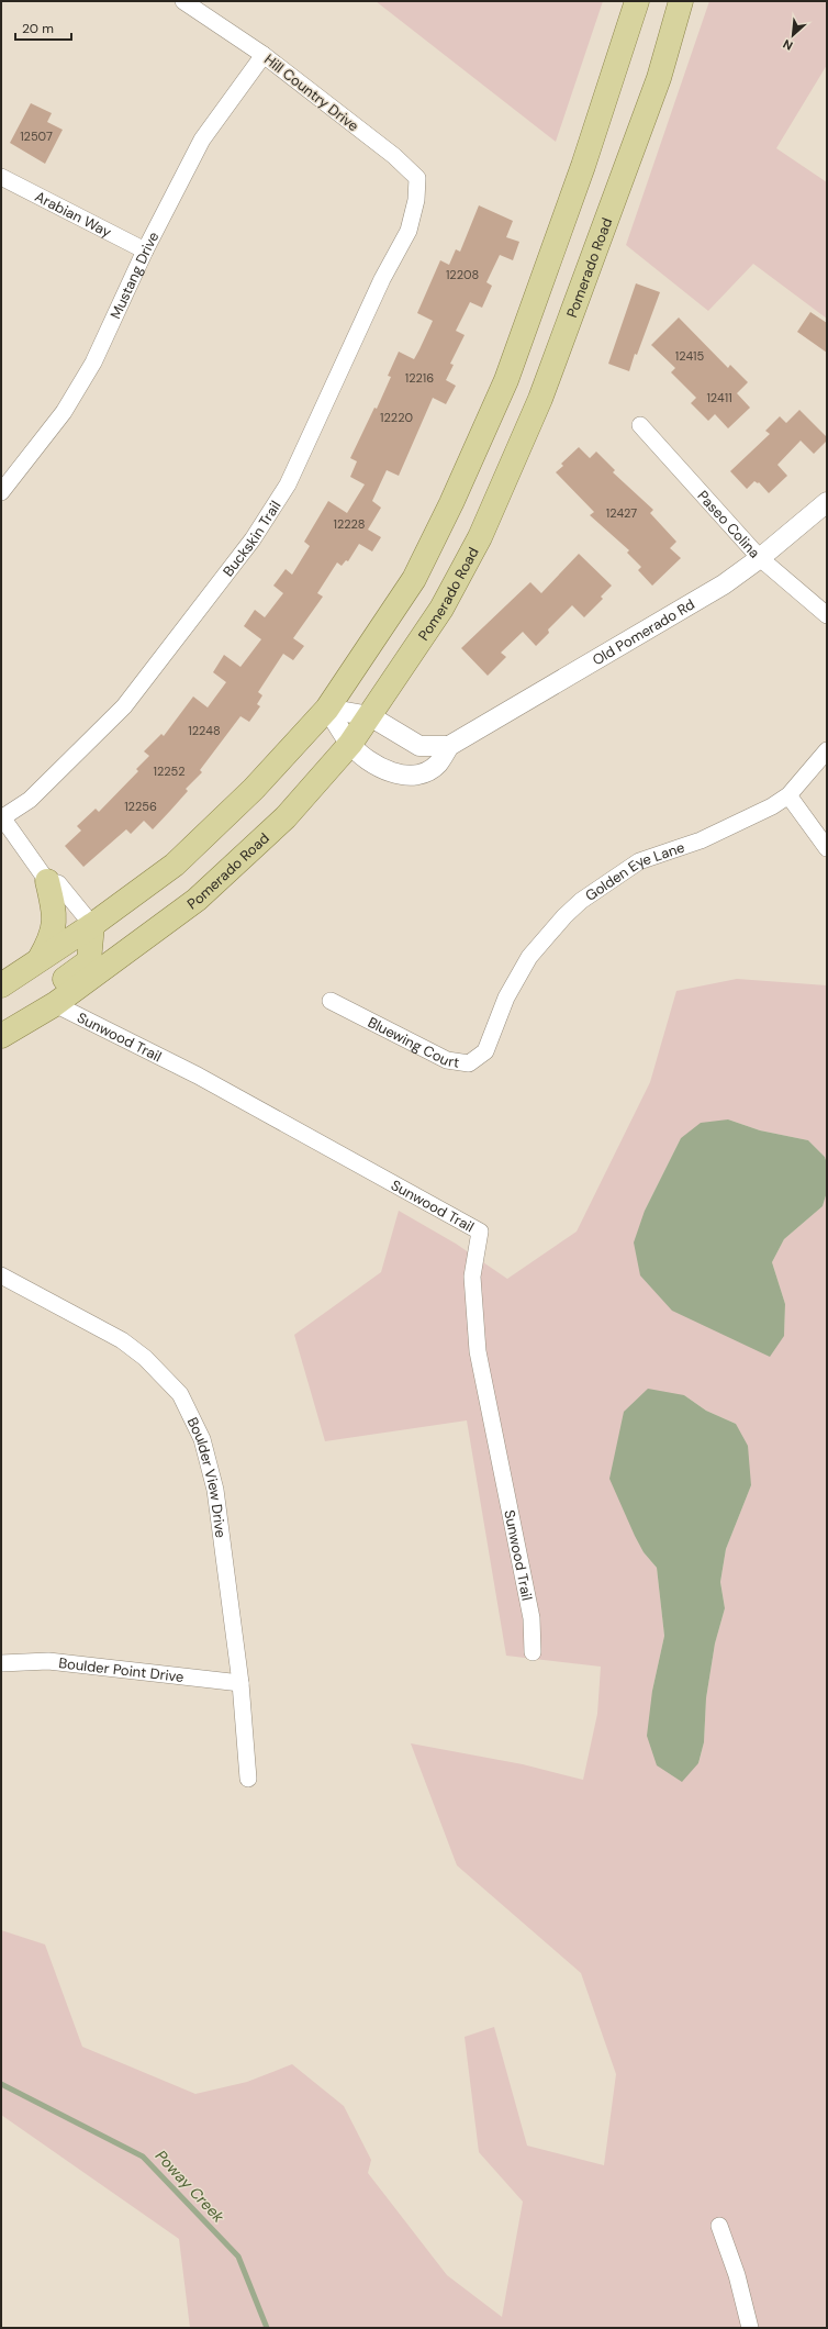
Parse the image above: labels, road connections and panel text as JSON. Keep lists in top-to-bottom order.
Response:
{
  "streets": {
    "main road": ["Pomerado Road"],
    "street": [
      "Hill Country Drive",
      "Arabian Way",
      "Mustang Drive",
      "Paseo Colina",
      "Buckskin Trail",
      "Old Pomerado Rd",
      "Golden Eye Lane",
      "Sunwood Trail",
      "Bluewing Court",
      "Boulder View Drive",
      "Boulder Point Drive"
    ]
  },
  "crossings": [
    ["Hill Country Drive", "Mustang Drive"],
    ["Hill Country Drive", "Buckskin Trail"],
    ["Arabian Way", "Mustang Drive"],
    ["Pomerado Road", "Old Pomerado Rd"],
    ["Pomerado Road", "Sunwood Trail"],
    ["Paseo Colina", "Old Pomerado Rd"],
    ["Golden Eye Lane", "Bluewing Court"],
    ["Boulder View Drive", "Boulder Point Drive"]
  ],
  "water": ["Poway Creek"],
  "house_numbers": [
    "12507",
    "12208",
    "12415",
    "12216",
    "12411",
    "12220",
    "12427",
    "12228",
    "12248",
    "12252",
    "12256"
  ],
  "scale_bar": "20 m",
  "north": "bottom left"
}
